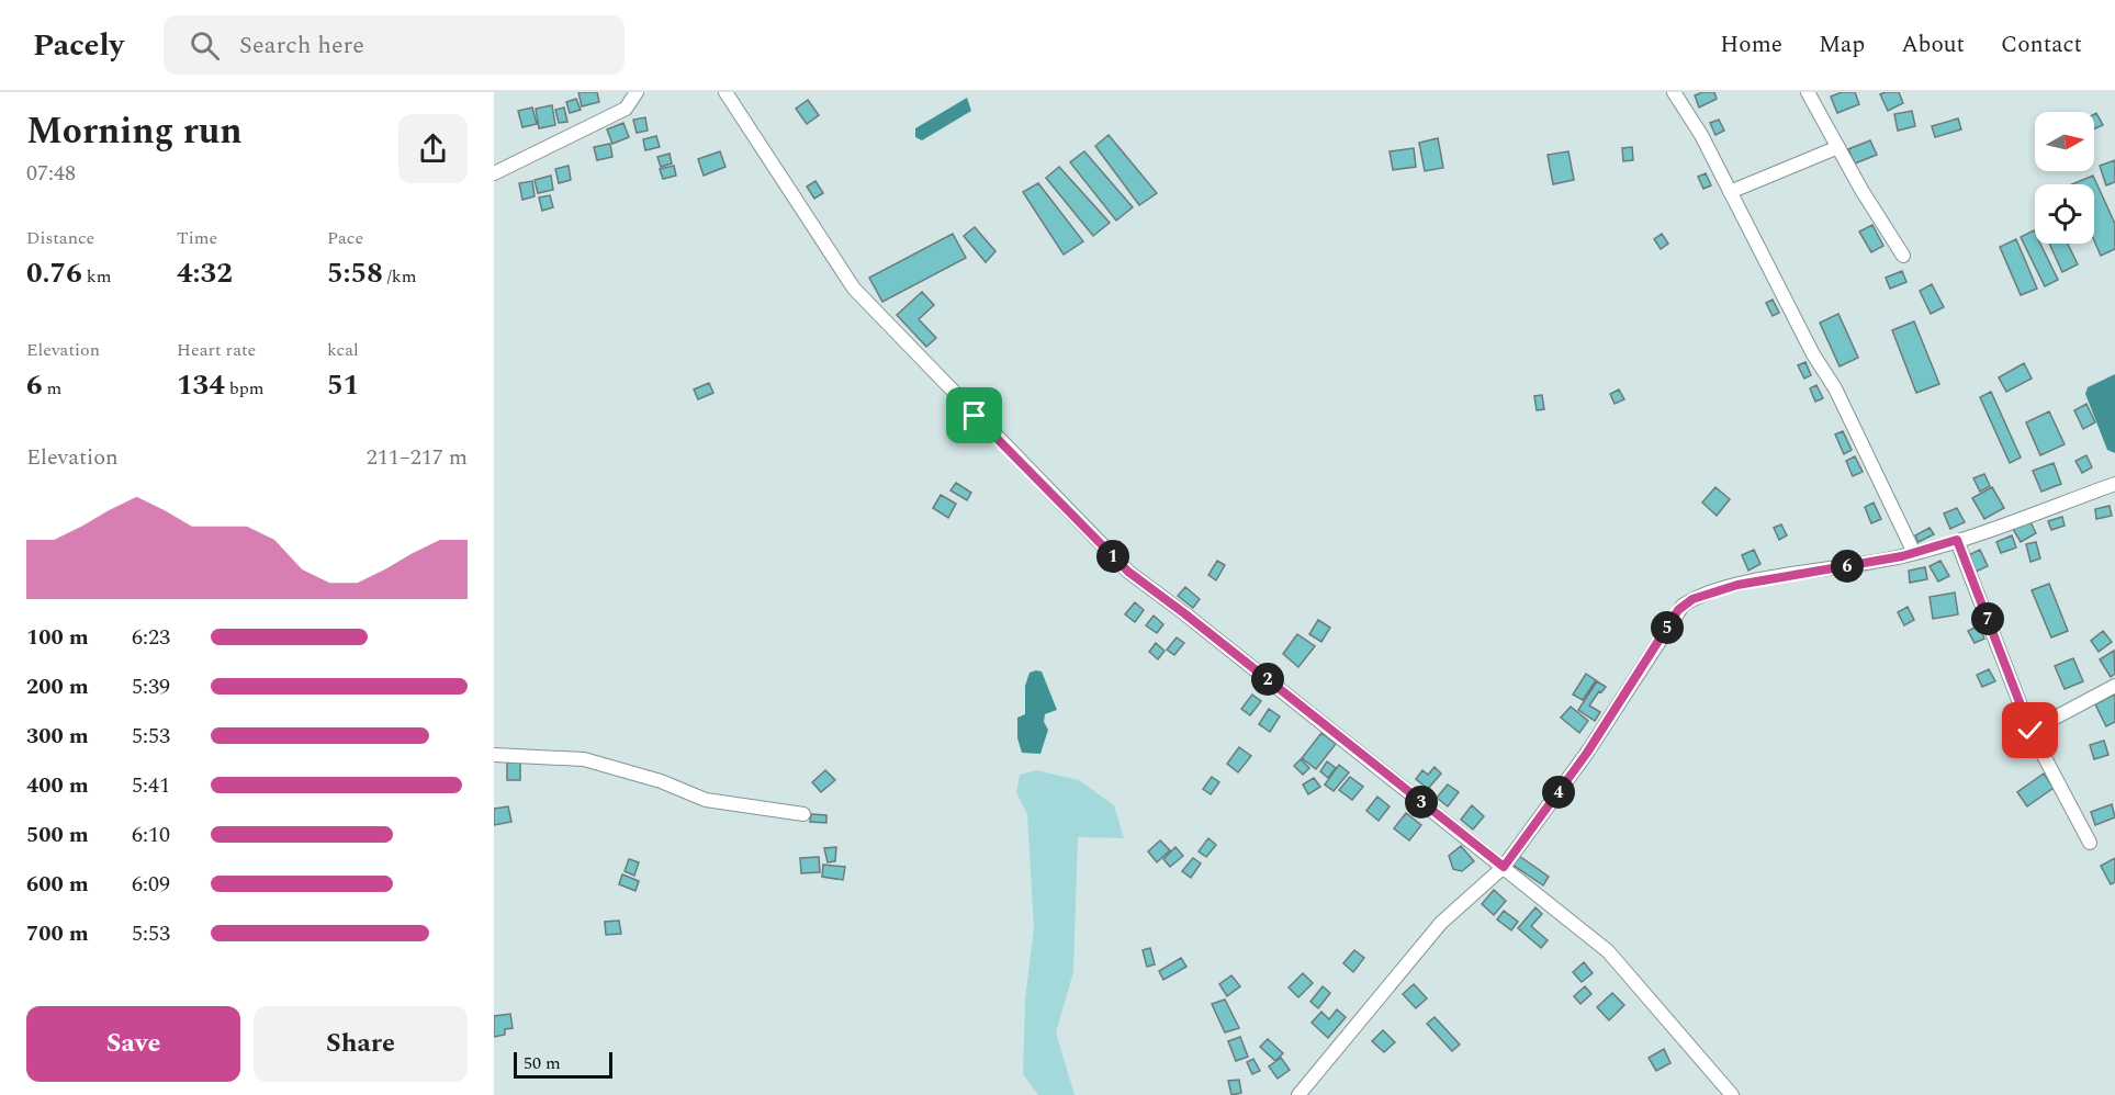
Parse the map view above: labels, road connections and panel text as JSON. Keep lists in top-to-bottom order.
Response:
{
  "scale_bar": "50 m",
  "north": "right",
  "page": {
    "header": "Pacely",
    "search": "Search here",
    "nav": [
      "Home",
      "Map",
      "About",
      "Contact"
    ],
    "heading": ["Morning run", "07:48"],
    "stats": [
      ["Distance", "0.76 km"],
      ["Time", "4:32"],
      ["Pace", "5:58 /km"],
      ["Elevation", "6 m"],
      ["Heart rate", "134 bpm"],
      ["kcal", "51"]
    ],
    "chart": ["Elevation", "211–217 m"],
    "pins": [
      "1",
      "6",
      "7",
      "5",
      "2",
      "4",
      "3"
    ],
    "list": [
      {
        "name": "100 m",
        "note": "6:23"
      },
      {
        "name": "200 m",
        "note": "5:39"
      },
      {
        "name": "300 m",
        "note": "5:53"
      },
      {
        "name": "400 m",
        "note": "5:41"
      },
      {
        "name": "500 m",
        "note": "6:10"
      },
      {
        "name": "600 m",
        "note": "6:09"
      },
      {
        "name": "700 m",
        "note": "5:53"
      }
    ],
    "buttons": ["Save", "Share"],
    "scale": "50 m"
  }
}
